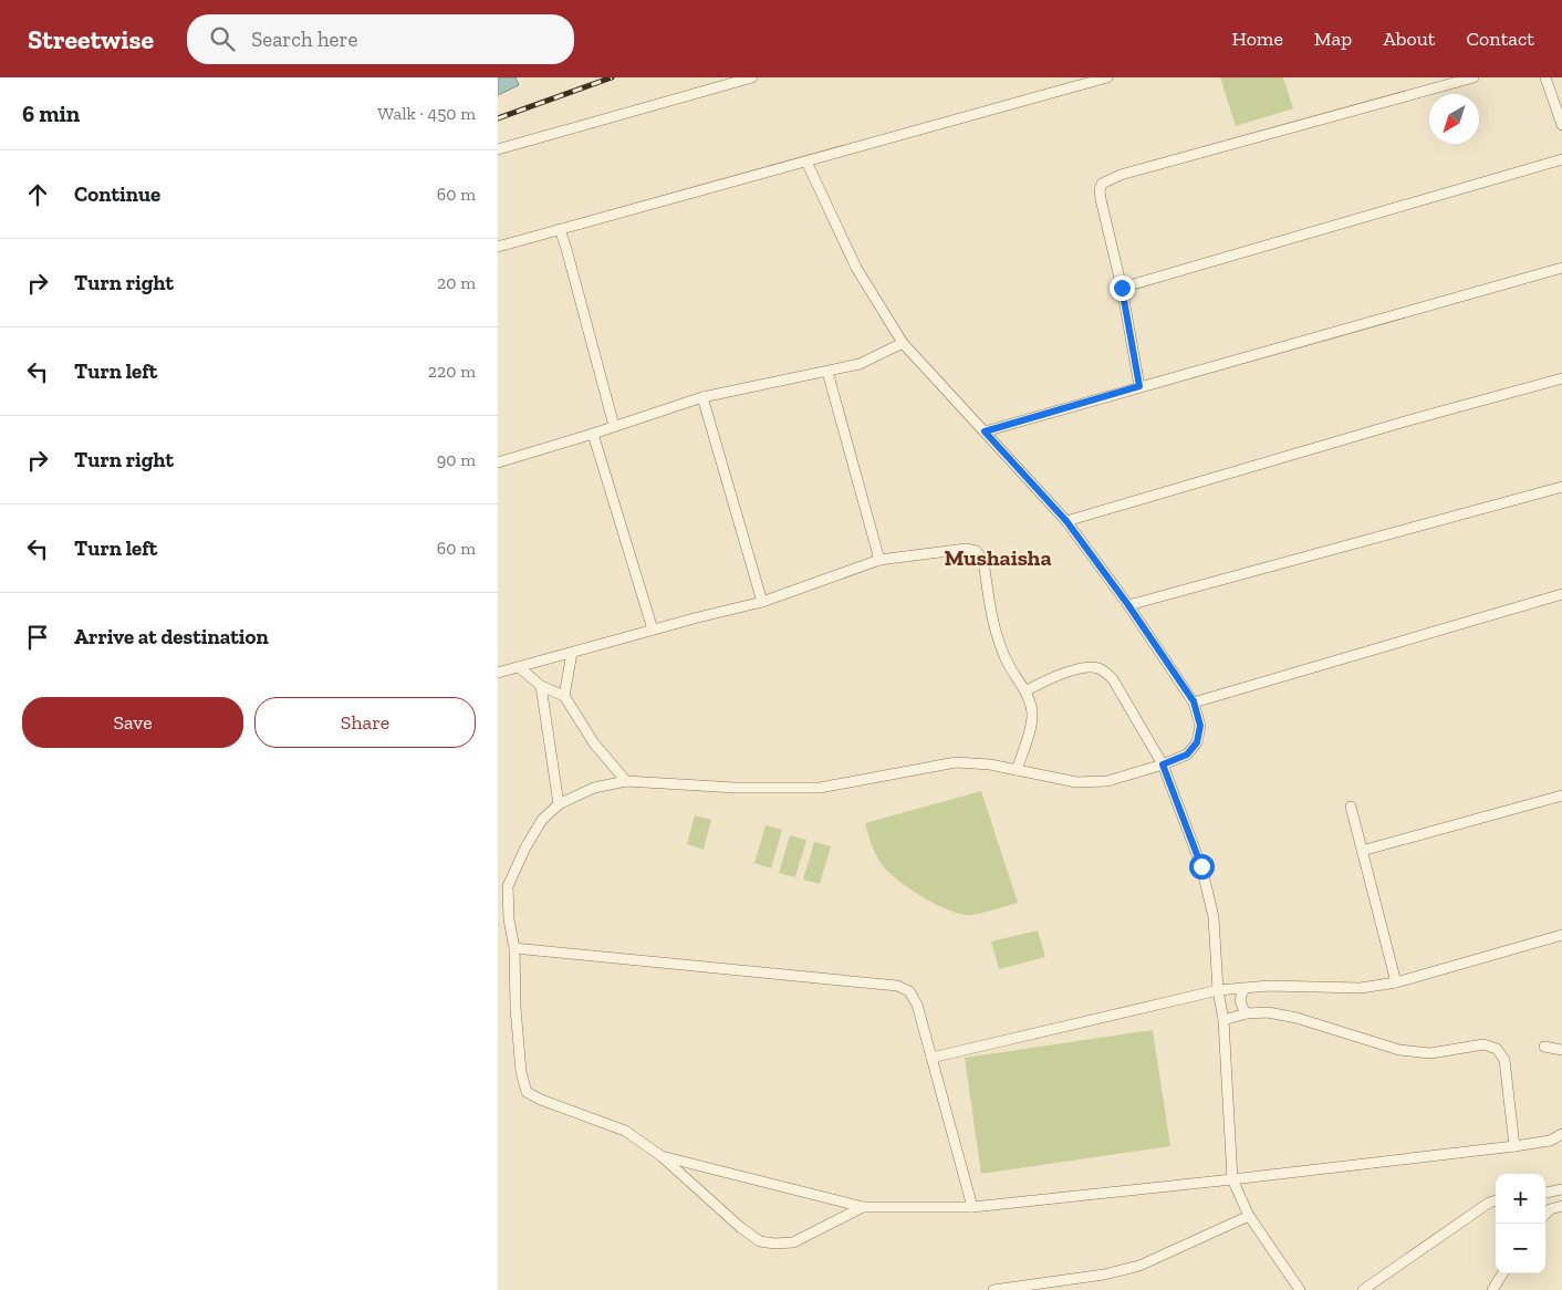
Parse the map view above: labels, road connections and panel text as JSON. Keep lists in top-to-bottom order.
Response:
{
  "districts": ["Mushaisha"],
  "north": "bottom left",
  "page": {
    "header": "Streetwise",
    "search": "Search here",
    "nav": [
      "Home",
      "Map",
      "About",
      "Contact"
    ],
    "heading": ["6 min", "Walk · 450 m"],
    "list": [
      ["Continue", "60 m"],
      ["Turn right", "20 m"],
      ["Turn left", "220 m"],
      ["Turn right", "90 m"],
      ["Turn left", "60 m"],
      "Arrive at destination"
    ],
    "buttons": ["Save", "Share"],
    "map_buttons": ["+", "−"]
  }
}
